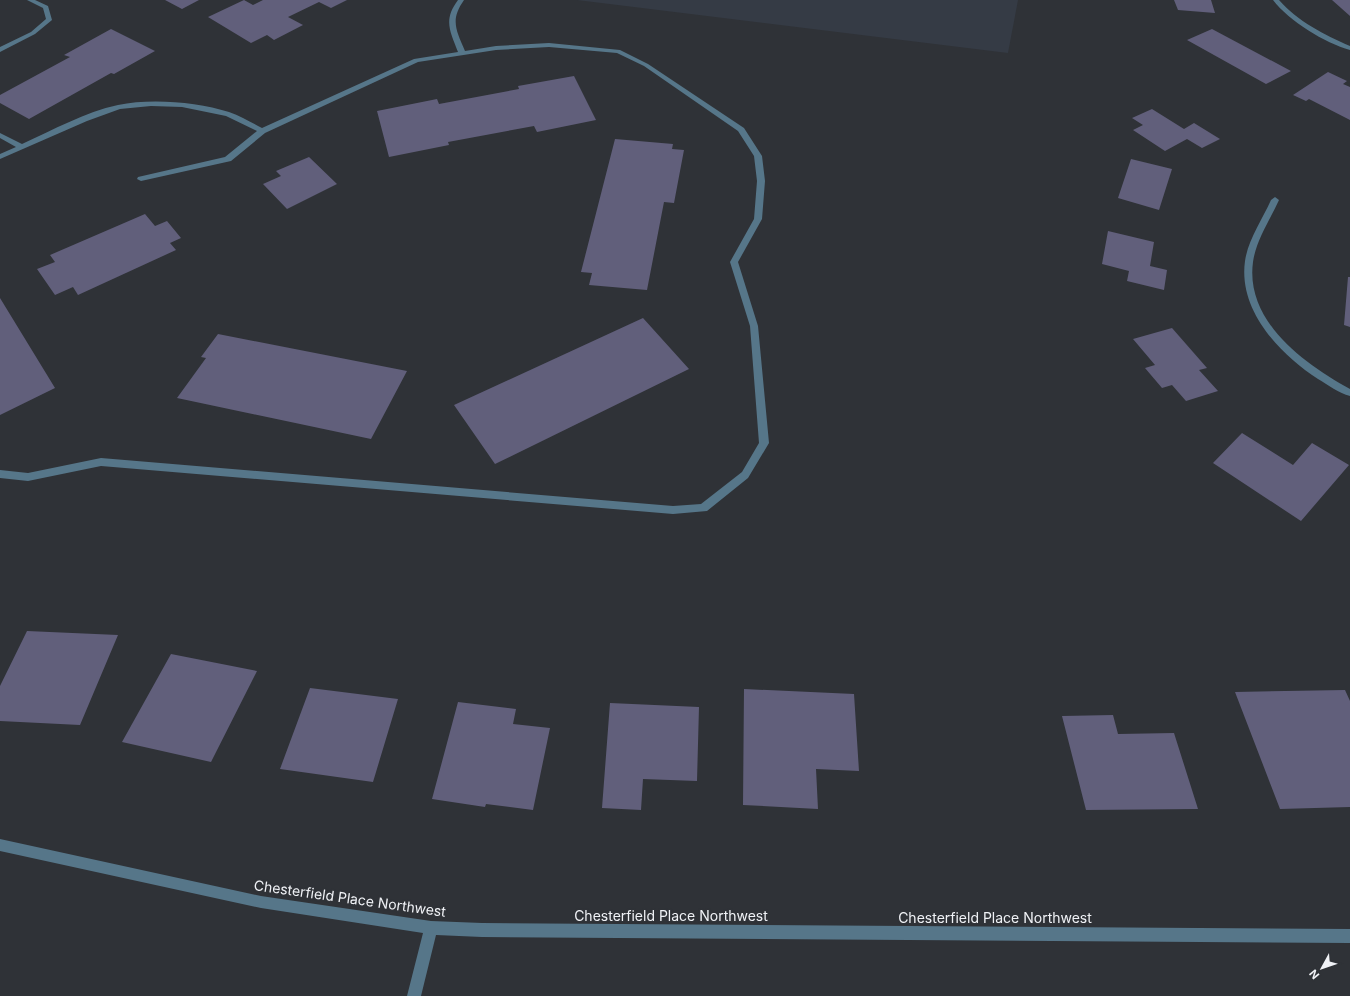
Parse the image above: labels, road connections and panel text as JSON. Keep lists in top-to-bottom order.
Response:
{
  "streets": {
    "street": ["Chesterfield Place Northwest"]
  },
  "north": "bottom left"
}
